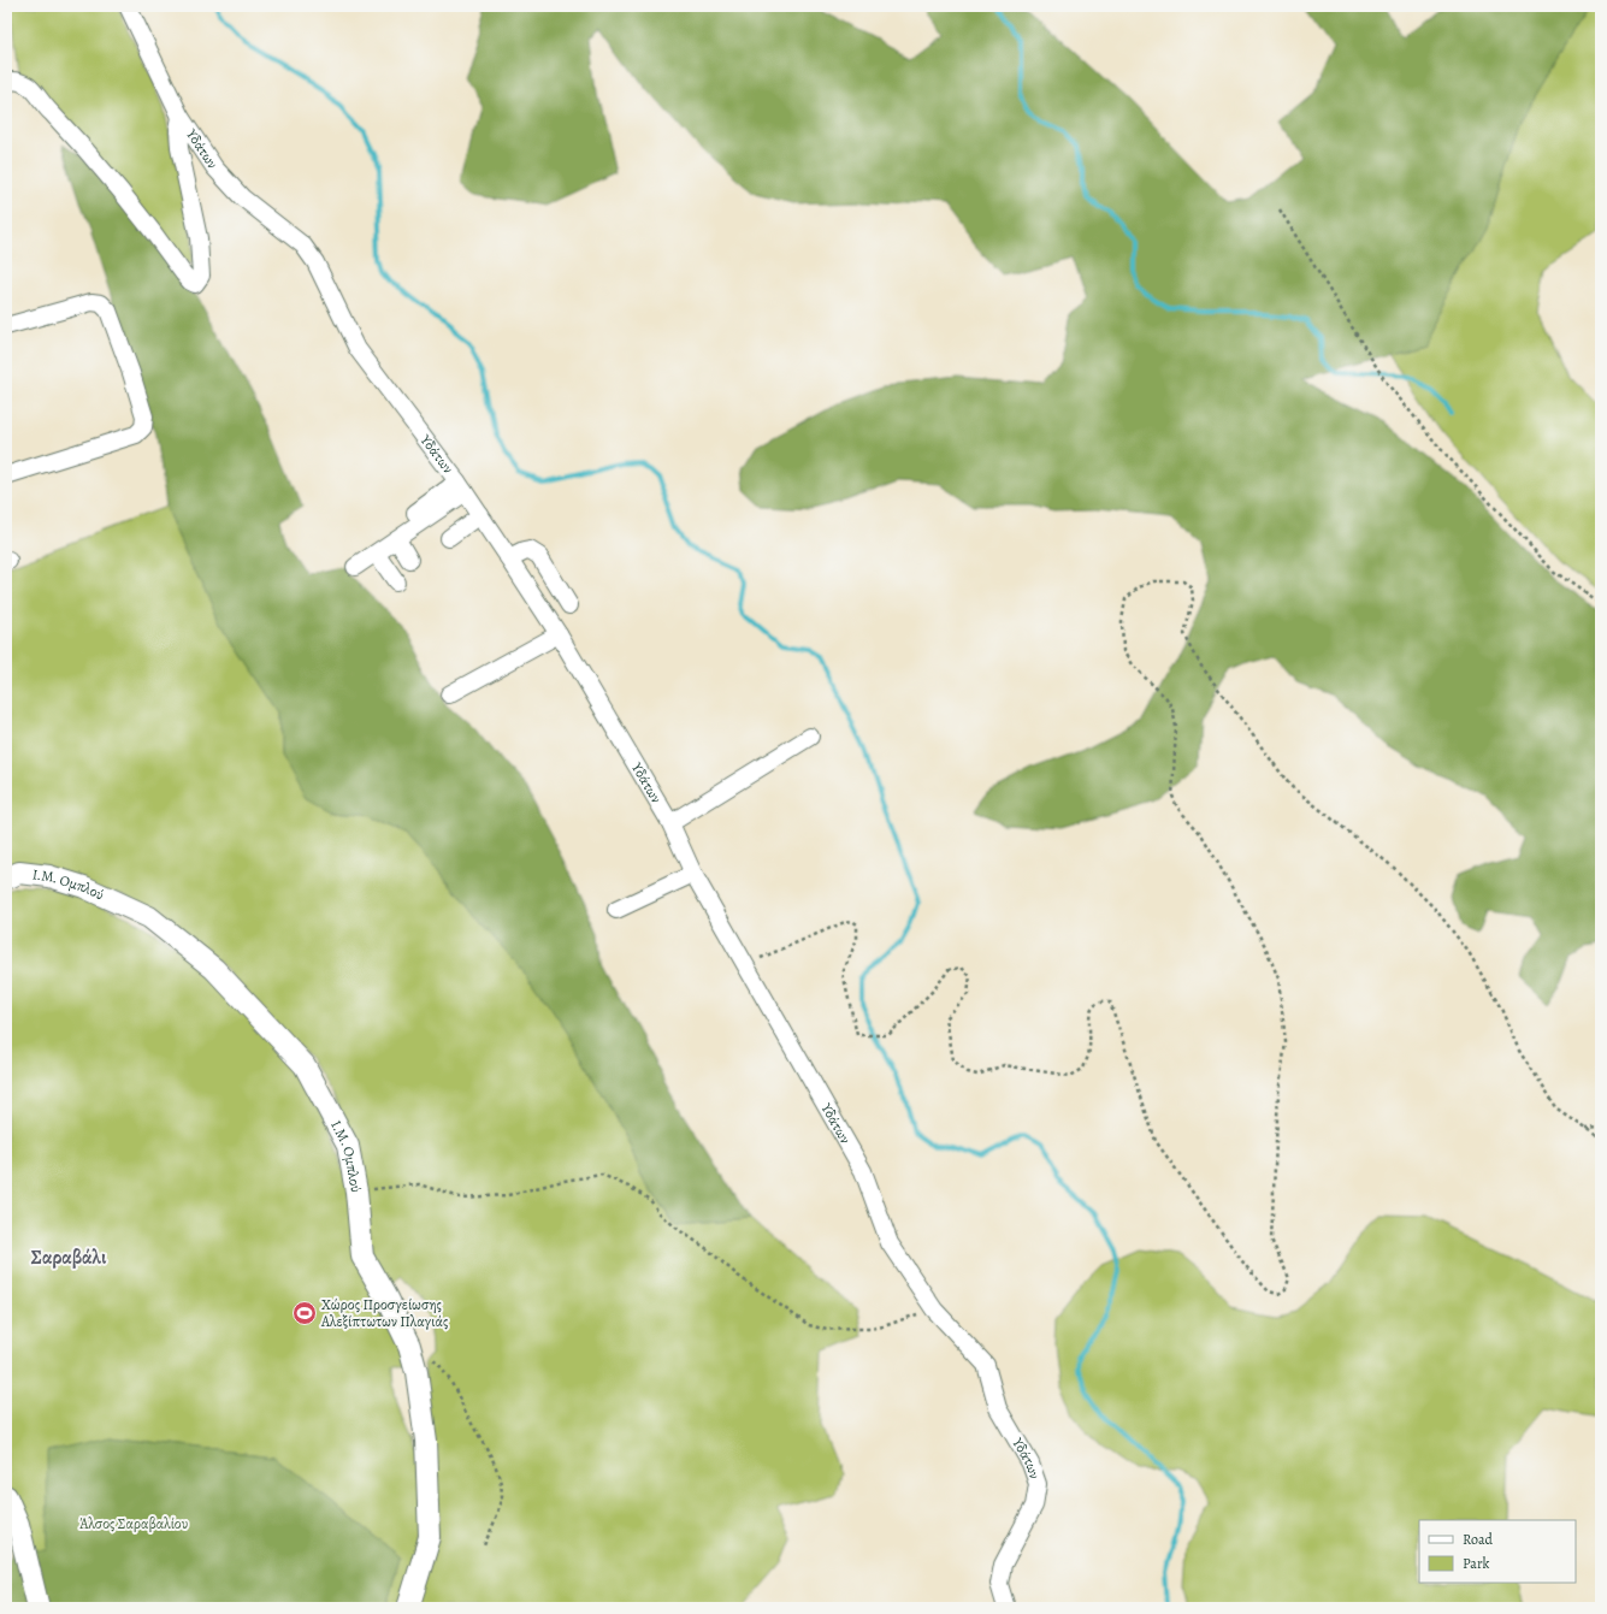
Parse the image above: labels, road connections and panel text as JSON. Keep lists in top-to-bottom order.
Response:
{
  "streets": {
    "street": ["Υδάτων", "Ι.Μ. Ομπλού"]
  },
  "districts": ["Σαραβάλι"],
  "parks": ["Άλσος Σαραβαλίου"],
  "places": {
    "sports": ["Χώρος Προσγείωσης Αλεξίπτωτων Πλαγιάς"]
  },
  "legend": ["Road", "Park"]
}
